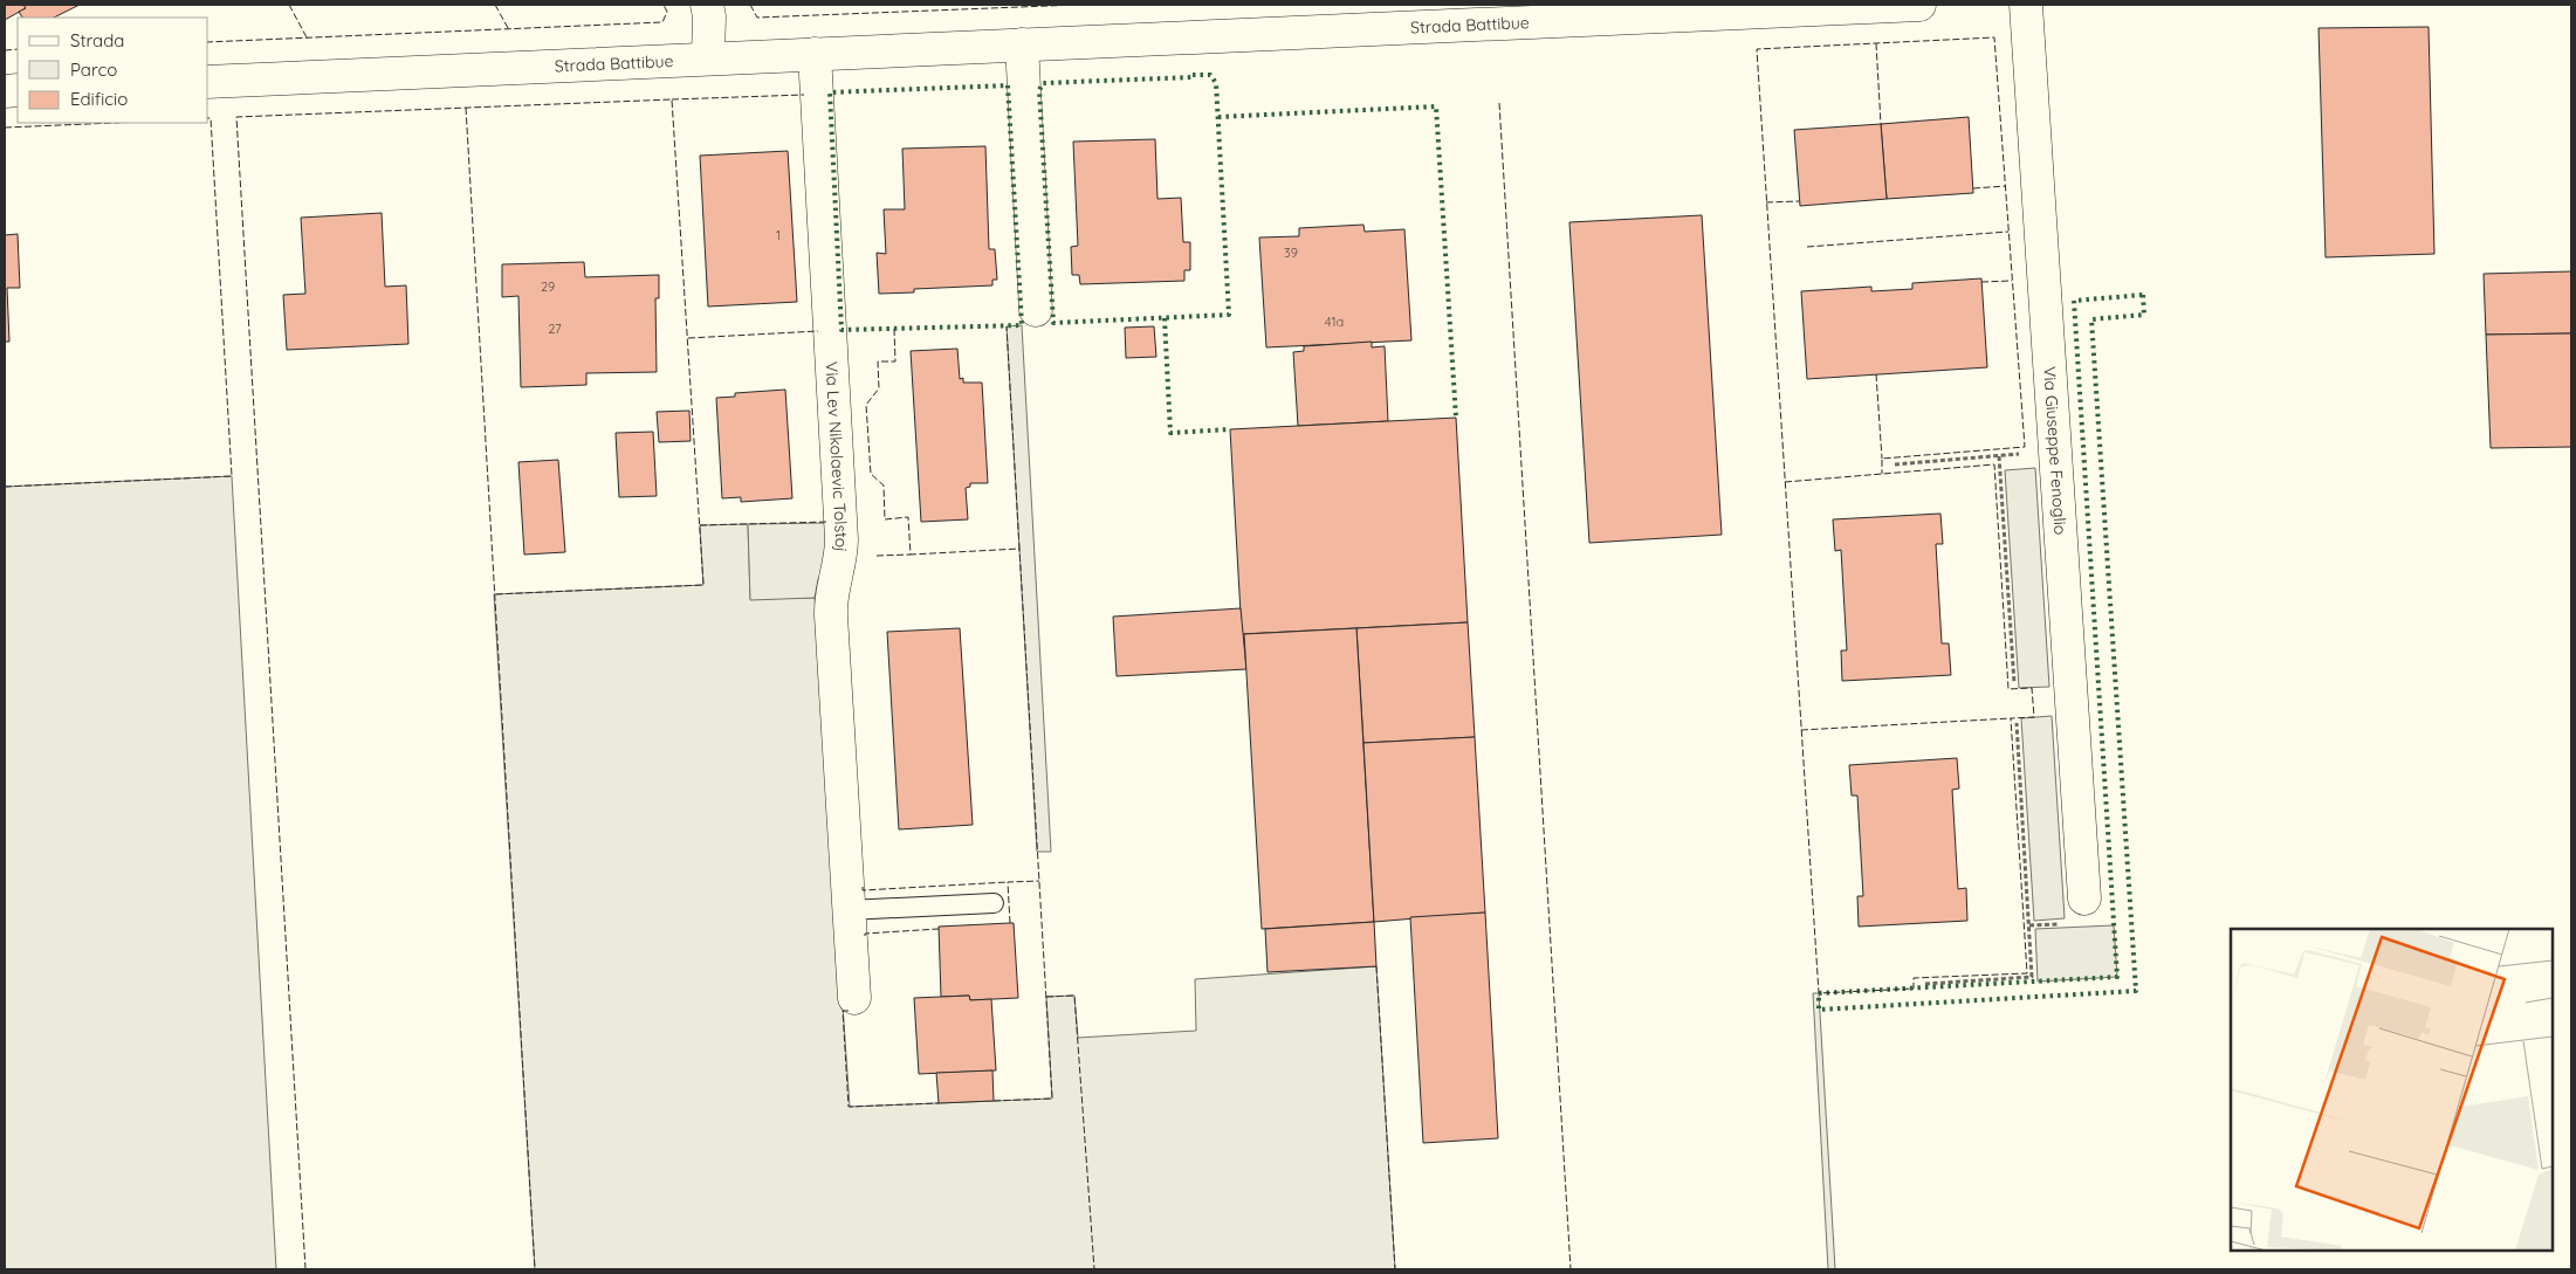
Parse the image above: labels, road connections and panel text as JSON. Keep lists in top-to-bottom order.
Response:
{
  "streets": {
    "street": ["Strada Battibue", "Via Giuseppe Fenoglio", "Via Lev Nikolaevic Tolstoj"]
  },
  "crossings": [
    ["Strada Battibue", "Via Lev Nikolaevic Tolstoj"]
  ],
  "house_numbers": [
    "1",
    "39",
    "29",
    "41a",
    "27"
  ],
  "legend": ["Strada", "Parco", "Edificio"]
}
